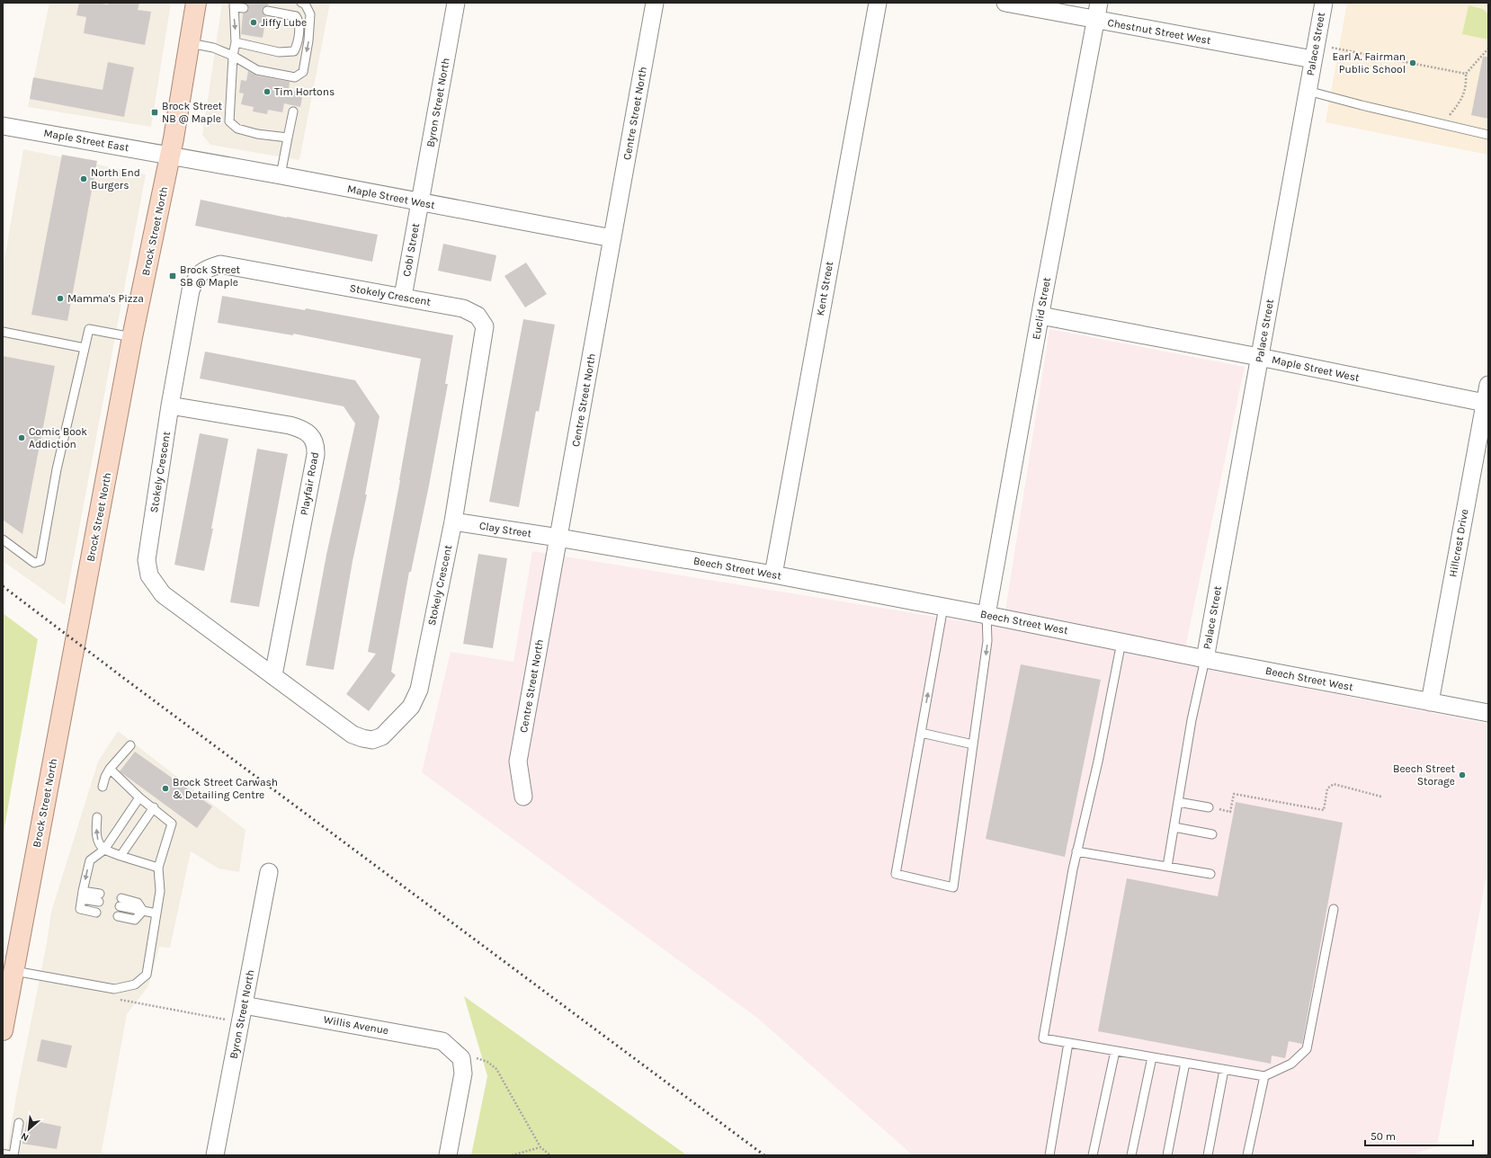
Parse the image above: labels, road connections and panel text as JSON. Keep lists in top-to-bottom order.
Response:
{
  "streets": {
    "main road": ["Brock Street North"],
    "street": [
      "Chestnut Street West",
      "Palace Street",
      "Byron Street North",
      "Centre Street North",
      "Maple Street East",
      "Maple Street West",
      "Cobl Street",
      "Kent Street",
      "Stokely Crescent",
      "Euclid Street",
      "Playfair Road",
      "Clay Street",
      "Hillcrest Drive",
      "Beech Street West",
      "Willis Avenue"
    ]
  },
  "crossings": [
    ["Chestnut Street West", "Palace Street"],
    ["Chestnut Street West", "Euclid Street"],
    ["Palace Street", "Maple Street West"],
    ["Palace Street", "Beech Street West"],
    ["Byron Street North", "Maple Street West"],
    ["Byron Street North", "Cobl Street"],
    ["Byron Street North", "Willis Avenue"],
    ["Centre Street North", "Maple Street West"],
    ["Centre Street North", "Clay Street"],
    ["Centre Street North", "Beech Street West"],
    ["Maple Street East", "Maple Street West"],
    ["Maple Street East", "Brock Street North"],
    ["Maple Street West", "Brock Street North"],
    ["Maple Street West", "Cobl Street"],
    ["Maple Street West", "Euclid Street"],
    ["Maple Street West", "Hillcrest Drive"],
    ["Cobl Street", "Stokely Crescent"],
    ["Kent Street", "Beech Street West"],
    ["Stokely Crescent", "Playfair Road"],
    ["Stokely Crescent", "Clay Street"],
    ["Euclid Street", "Beech Street West"],
    ["Clay Street", "Beech Street West"],
    ["Hillcrest Drive", "Beech Street West"]
  ],
  "places": {
    "other": [
      "Jiffy Lube",
      "Earl A. Fairman Public School",
      "Tim Hortons",
      "North End Burgers",
      "Mamma's Pizza",
      "Comic Book Addiction",
      "Beech Street Storage",
      "Brock Street Carwash & Detailing Centre"
    ],
    "transit": ["Brock Street NB @ Maple", "Brock Street SB @ Maple"]
  },
  "scale_bar": "50 m",
  "north": "bottom left"
}
